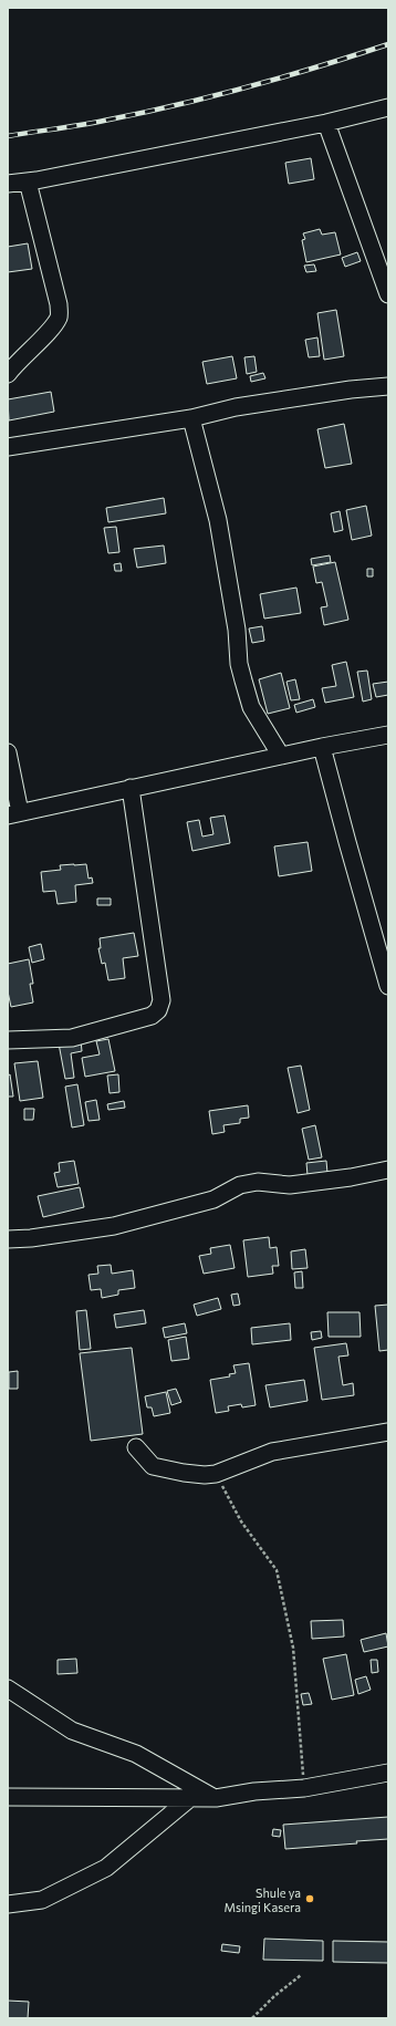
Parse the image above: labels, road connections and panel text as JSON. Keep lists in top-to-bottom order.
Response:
{
  "places": ["Shule ya Msingi Kasera"]
}
